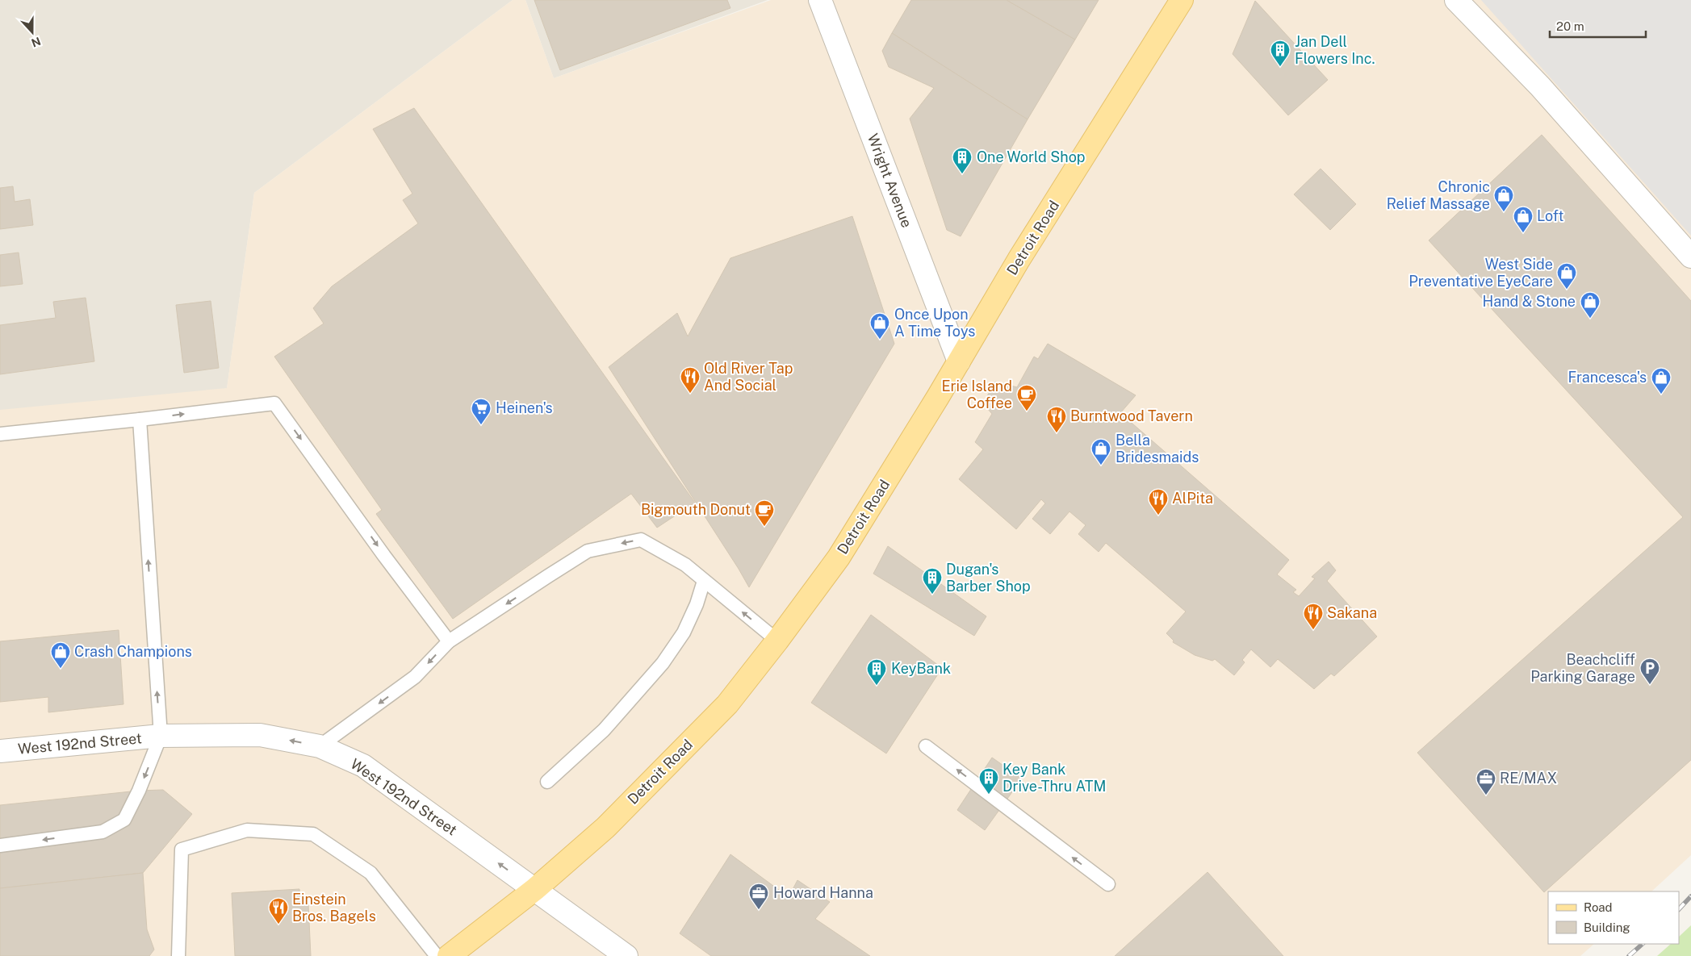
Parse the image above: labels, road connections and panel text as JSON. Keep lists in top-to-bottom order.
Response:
{
  "streets": {
    "main road": ["Detroit Road"],
    "street": ["Wright Avenue", "West 192nd Street"]
  },
  "crossings": [
    ["Wright Avenue", "Detroit Road"],
    ["Detroit Road", "West 192nd Street"]
  ],
  "one_way": ["West 192nd Street"],
  "places": {
    "building": [
      "Jan Dell Flowers Inc.",
      "One World Shop",
      "Dugan's Barber Shop",
      "KeyBank",
      "Key Bank Drive-Thru ATM"
    ],
    "shop": [
      "Chronic Relief Massage",
      "Loft",
      "West Side Preventative EyeCare",
      "Hand & Stone",
      "Once Upon A Time Toys",
      "Francesca's",
      "Bella Bridesmaids",
      "Crash Champions"
    ],
    "restaurant": [
      "Old River Tap And Social",
      "Burntwood Tavern",
      "AlPita",
      "Sakana",
      "Einstein Bros. Bagels"
    ],
    "cafe": ["Erie Island Coffee", "Bigmouth Donut"],
    "supermarket": ["Heinen's"],
    "parking": ["Beachcliff Parking Garage"],
    "office": ["RE/MAX", "Howard Hanna"]
  },
  "legend": ["Road", "Building"],
  "scale_bar": "20 m",
  "north": "bottom"
}
